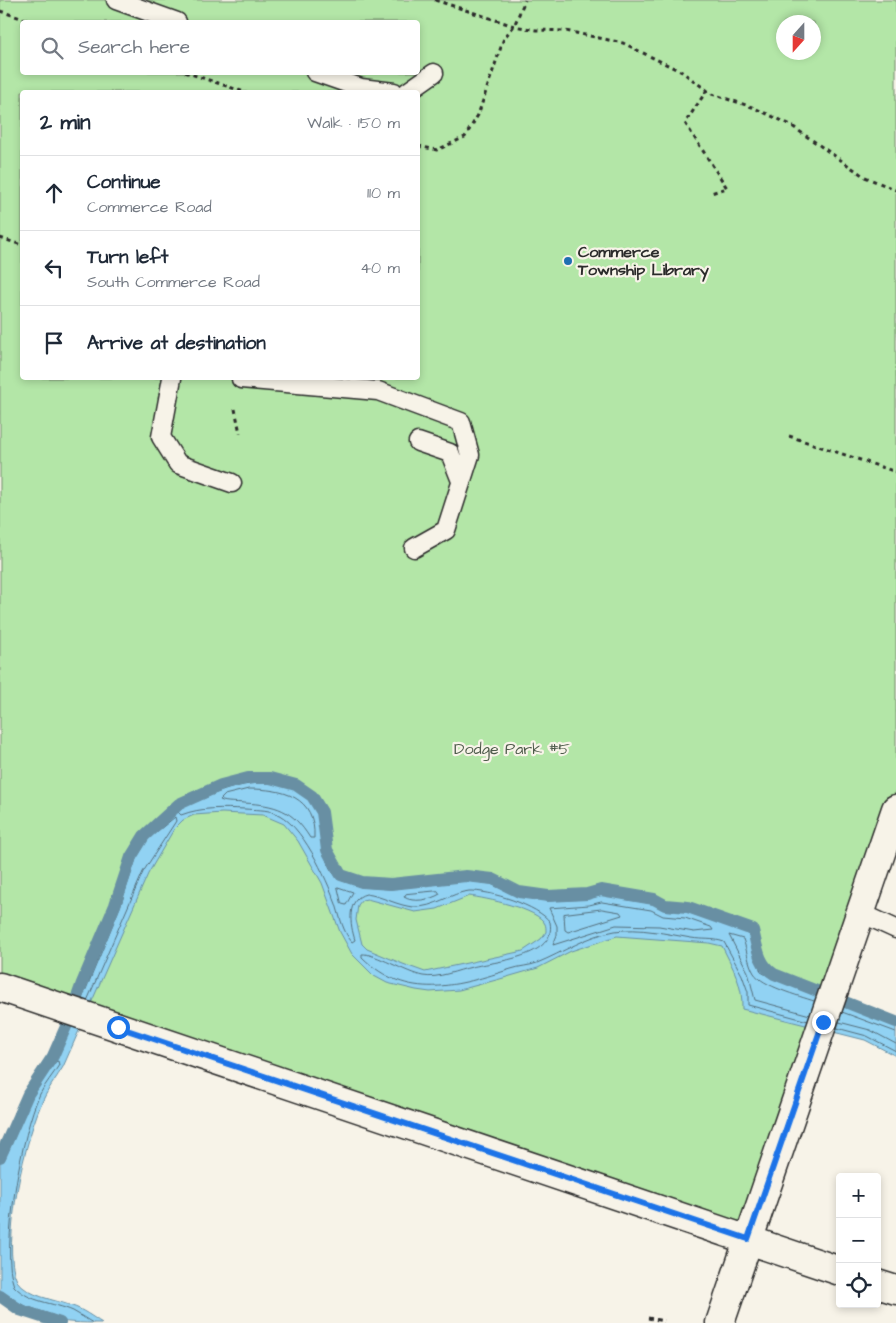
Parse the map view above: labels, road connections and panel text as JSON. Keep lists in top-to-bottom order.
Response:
{
  "parks": ["Dodge Park #5"],
  "places": ["Commerce Township Library"],
  "north": "bottom",
  "page": {
    "search": "Search here",
    "heading": ["2 min", "Walk · 150 m"],
    "list": [
      ["Continue", "Commerce Road", "110 m"],
      ["Turn left", "South Commerce Road", "40 m"],
      "Arrive at destination"
    ],
    "map_buttons": ["+", "−"]
  }
}
